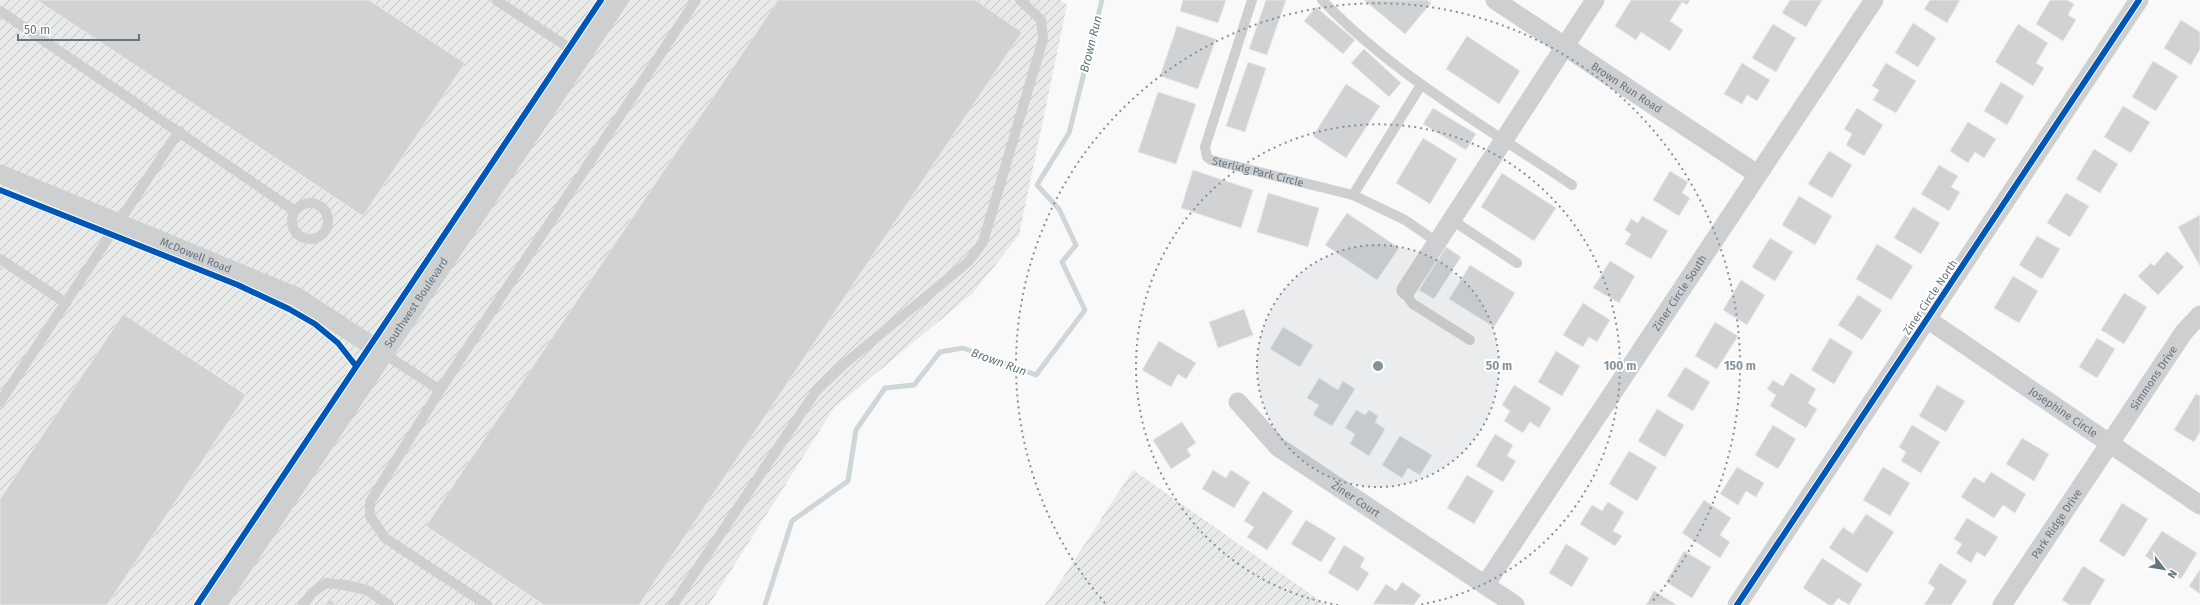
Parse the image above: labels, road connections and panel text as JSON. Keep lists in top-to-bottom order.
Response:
{
  "streets": {
    "street": [
      "Brown Run Road",
      "McDowell Road",
      "Ziner Circle South",
      "Ziner Circle North",
      "Southwest Boulevard",
      "Simmons Drive",
      "Josephine Circle",
      "Ziner Court",
      "Park Ridge Drive"
    ],
    "lane": ["Sterling Park Circle"]
  },
  "crossings": [
    ["Brown Run Road", "Ziner Circle South"],
    ["McDowell Road", "Southwest Boulevard"],
    ["Ziner Circle South", "Ziner Court"],
    ["Ziner Circle North", "Josephine Circle"],
    ["Simmons Drive", "Josephine Circle"],
    ["Simmons Drive", "Park Ridge Drive"],
    ["Josephine Circle", "Park Ridge Drive"]
  ],
  "water": ["Brown Run"],
  "scale_bar": "50 m",
  "north": "bottom right",
  "rings": ["50 m", "100 m", "150 m"]
}
